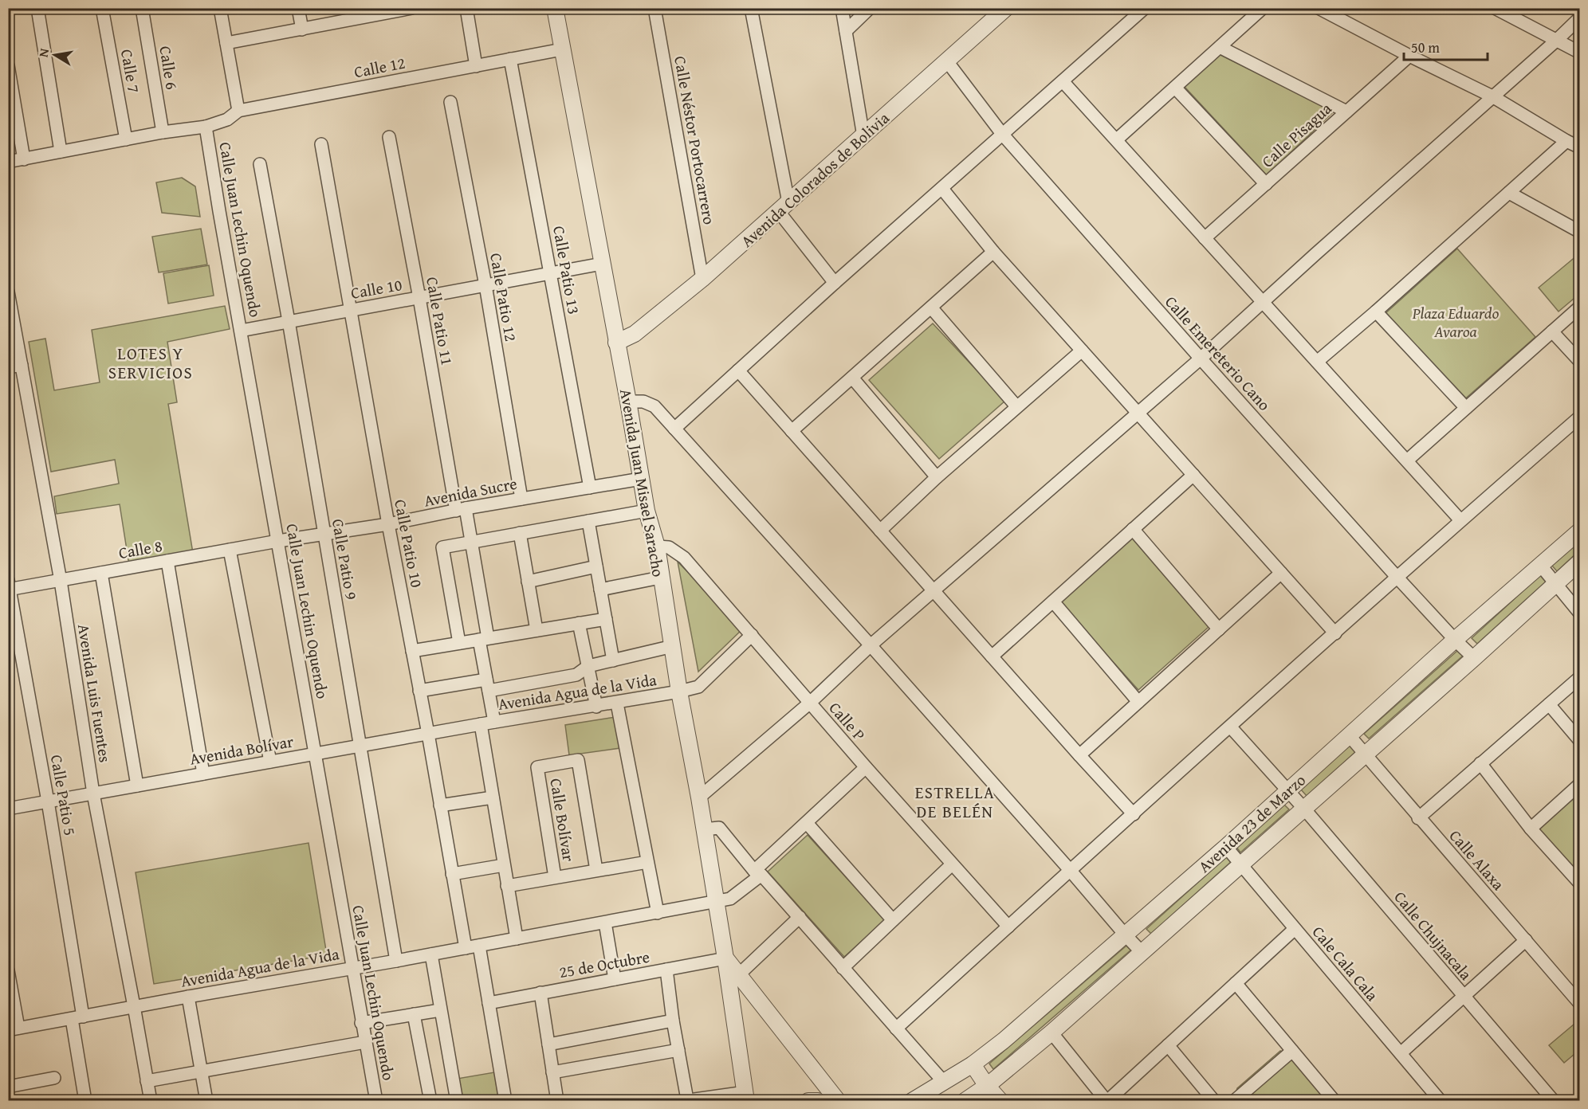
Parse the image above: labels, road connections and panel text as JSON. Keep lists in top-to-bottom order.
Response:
{
  "streets": {
    "street": [
      "Calle 12",
      "Calle 6",
      "Calle 7",
      "Calle Pisagua",
      "Calle Néstor Portocarrero",
      "Avenida Colorados de Bolivia",
      "Calle Juan Lechin Oquendo",
      "Calle Patio 13",
      "Calle 10",
      "Calle Patio 12",
      "Calle Patio 11",
      "Calle Emereterio Cano",
      "Avenida Juan Misael Saracho",
      "Avenida Sucre",
      "Calle Patio 10",
      "Calle 8",
      "Calle Patio 9",
      "Avenida Agua de la Vida",
      "Avenida Luis Fuentes",
      "Calle P",
      "Avenida Bolívar",
      "Calle Patio 5",
      "Calle Bolívar",
      "Avenida 23 de Marzo",
      "Calle Alaxa",
      "Calle Chujnacala",
      "Cale Cala Cala",
      "25 de Octubre"
    ]
  },
  "crossings": [
    ["Calle 12", "Calle 6"],
    ["Calle 12", "Calle 7"],
    ["Calle 12", "Calle Juan Lechin Oquendo"],
    ["Calle 12", "Calle Patio 13"],
    ["Calle 12", "Avenida Juan Misael Saracho"],
    ["Calle Néstor Portocarrero", "Avenida Colorados de Bolivia"],
    ["Avenida Colorados de Bolivia", "Calle Emereterio Cano"],
    ["Avenida Colorados de Bolivia", "Avenida Juan Misael Saracho"],
    ["Calle Juan Lechin Oquendo", "Calle 10"],
    ["Calle Juan Lechin Oquendo", "Avenida Sucre"],
    ["Calle Juan Lechin Oquendo", "Calle 8"],
    ["Calle Juan Lechin Oquendo", "Avenida Agua de la Vida"],
    ["Calle Juan Lechin Oquendo", "Avenida Bolívar"],
    ["Calle Patio 13", "Calle 10"],
    ["Calle Patio 13", "Avenida Sucre"],
    ["Calle 10", "Calle Patio 12"],
    ["Calle 10", "Calle Patio 11"],
    ["Calle 10", "Avenida Juan Misael Saracho"],
    ["Calle 10", "Calle Patio 10"],
    ["Calle 10", "Calle Patio 9"],
    ["Calle Patio 12", "Avenida Sucre"],
    ["Calle Patio 11", "Avenida Sucre"],
    ["Calle Patio 11", "Avenida Agua de la Vida"],
    ["Calle Emereterio Cano", "Avenida 23 de Marzo"],
    ["Avenida Juan Misael Saracho", "Avenida Sucre"],
    ["Avenida Juan Misael Saracho", "Avenida Agua de la Vida"],
    ["Avenida Juan Misael Saracho", "Calle P"],
    ["Avenida Juan Misael Saracho", "25 de Octubre"],
    ["Avenida Sucre", "Calle Patio 10"],
    ["Avenida Sucre", "Calle 8"],
    ["Avenida Sucre", "Calle Patio 9"],
    ["Calle Patio 10", "Avenida Agua de la Vida"],
    ["Calle Patio 10", "Avenida Bolívar"],
    ["Calle 8", "Avenida Luis Fuentes"],
    ["Calle 8", "Calle Patio 5"],
    ["Calle Patio 9", "Avenida Agua de la Vida"],
    ["Calle Patio 9", "Avenida Bolívar"],
    ["Avenida Agua de la Vida", "Avenida Luis Fuentes"],
    ["Avenida Agua de la Vida", "Calle P"],
    ["Avenida Agua de la Vida", "Avenida Bolívar"],
    ["Avenida Agua de la Vida", "Calle Patio 5"],
    ["Avenida Luis Fuentes", "Avenida Bolívar"],
    ["Avenida Bolívar", "Calle Patio 5"],
    ["Avenida 23 de Marzo", "Calle Alaxa"],
    ["Avenida 23 de Marzo", "Calle Chujnacala"],
    ["Avenida 23 de Marzo", "Cale Cala Cala"]
  ],
  "districts": ["LOTES Y SERVICIOS", "ESTRELLA DE BELÉN"],
  "parks": ["Plaza Eduardo Avaroa"],
  "scale_bar": "50 m",
  "north": "left"
}
